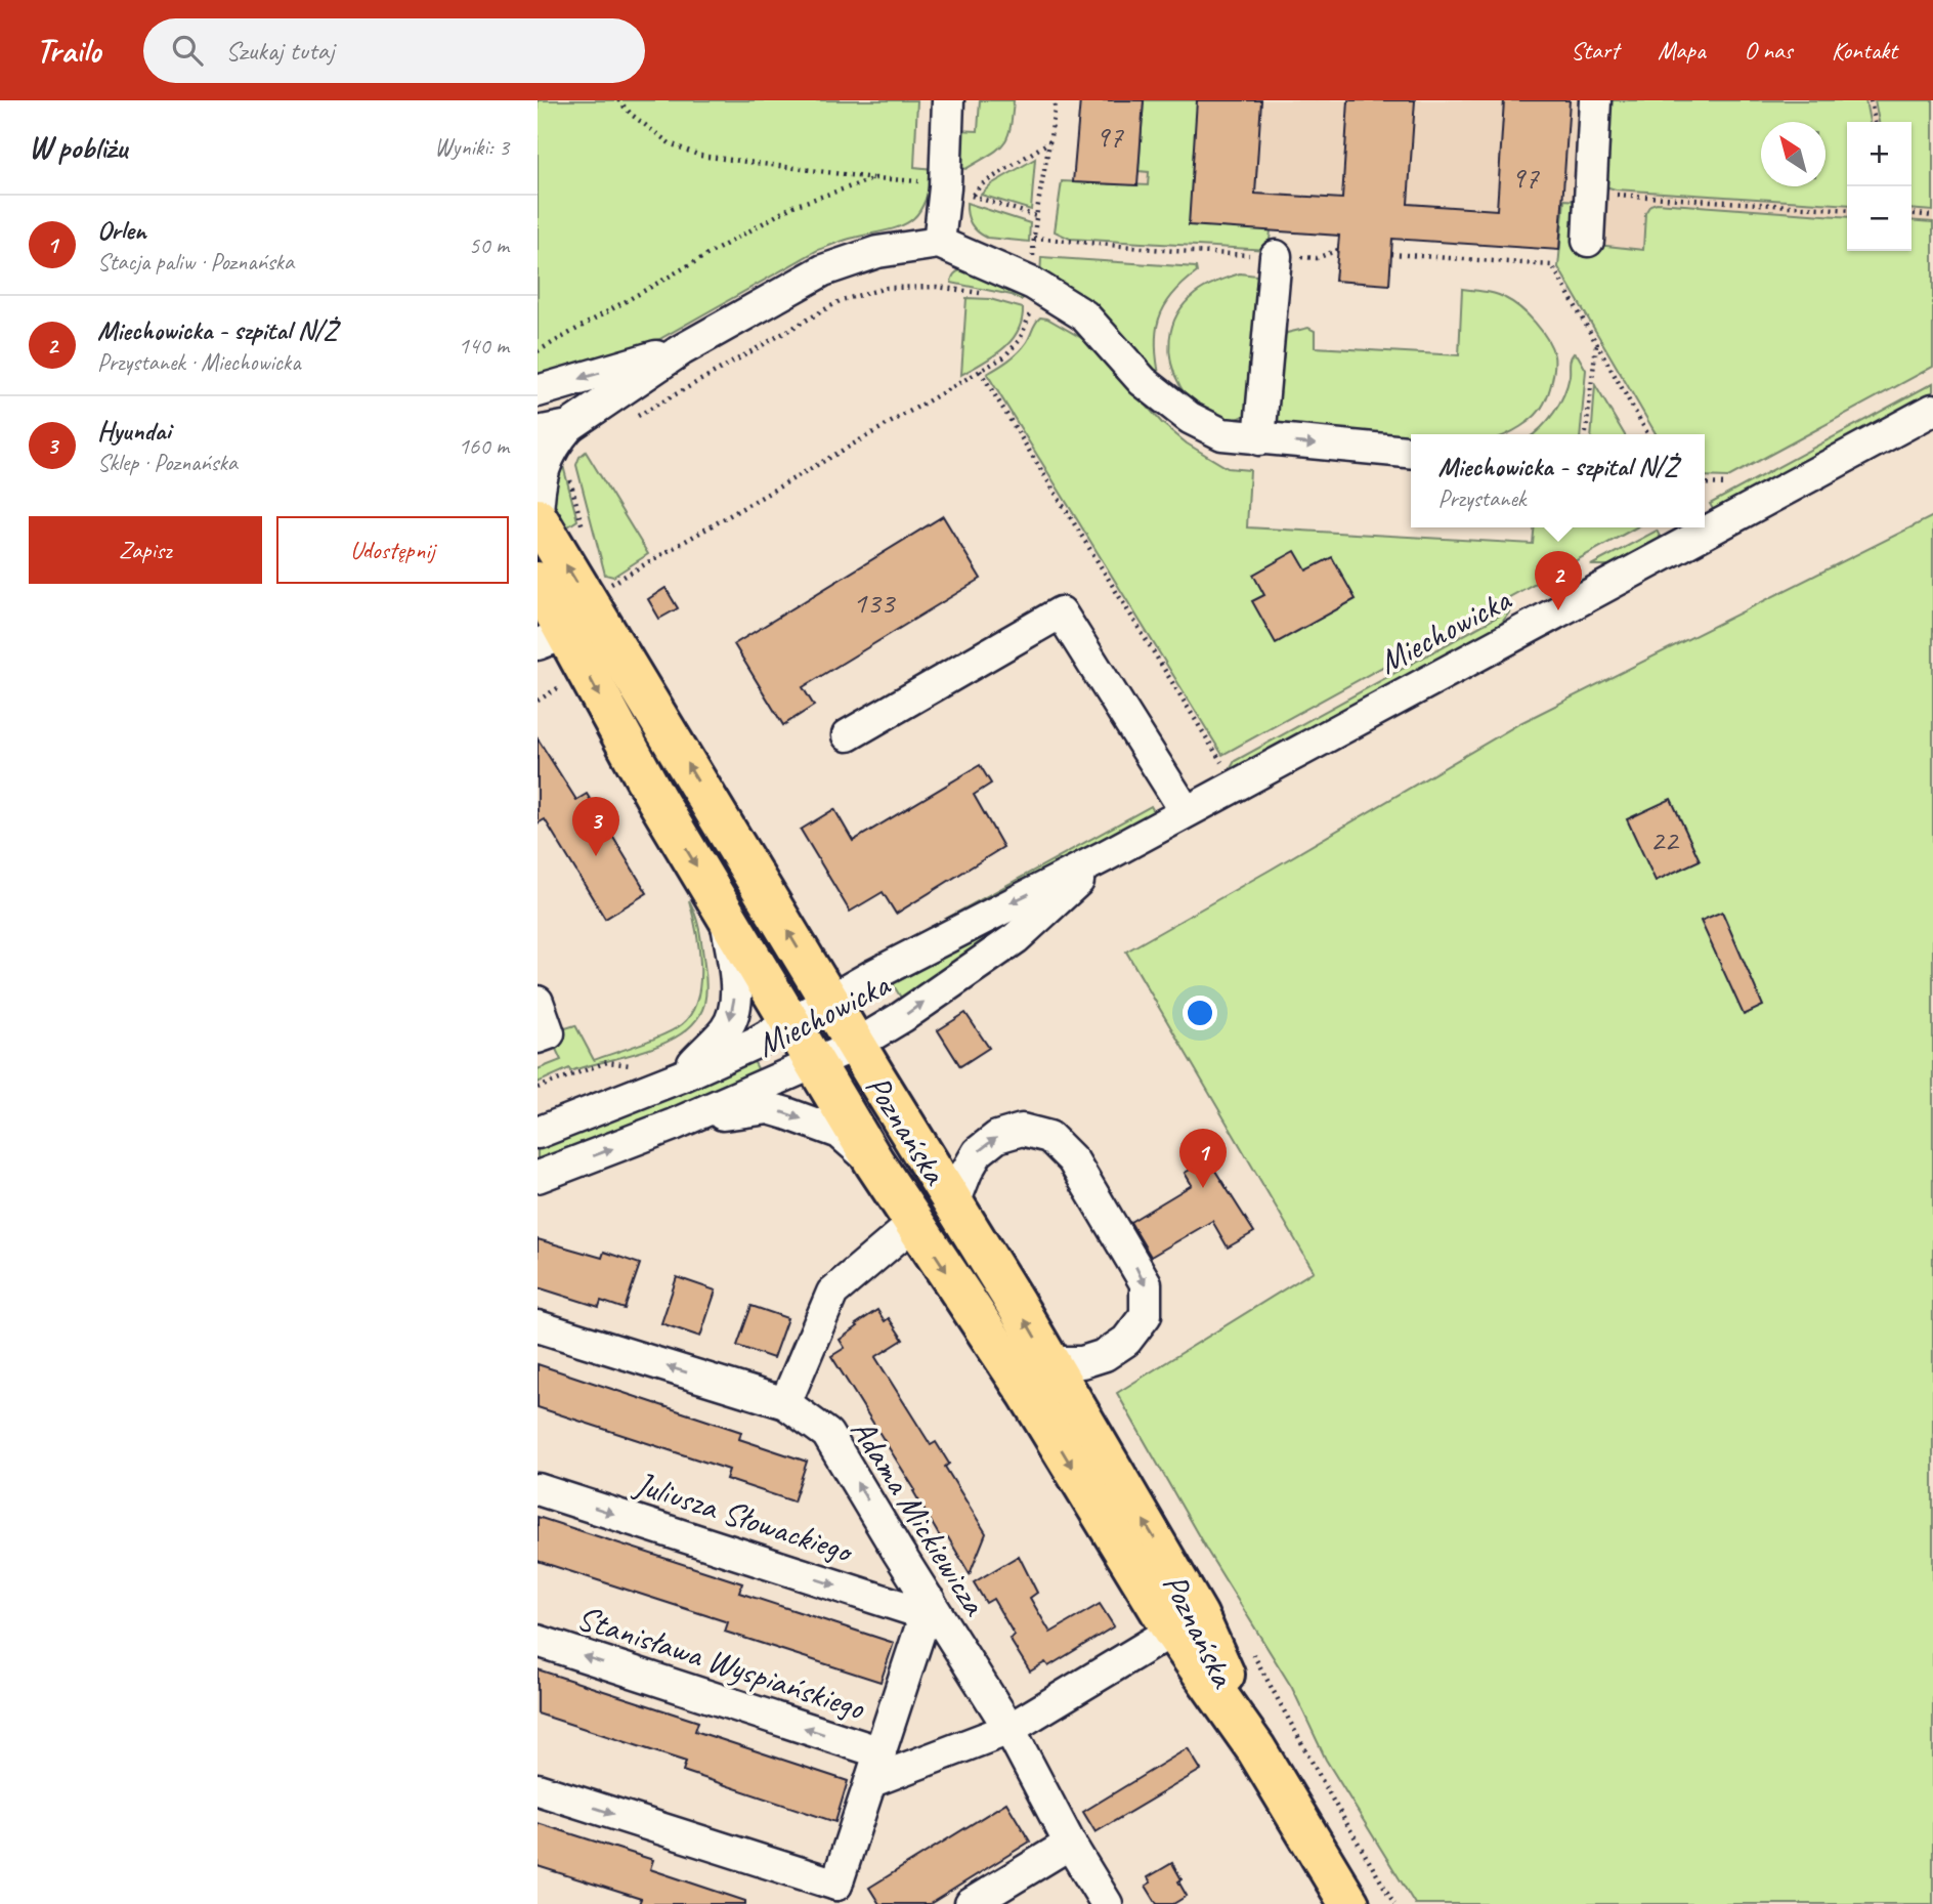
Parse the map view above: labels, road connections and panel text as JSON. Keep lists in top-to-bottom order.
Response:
{
  "streets": {
    "main road": ["Poznańska"],
    "street": [
      "Miechowicka",
      "Juliusza Słowackiego",
      "Adama Mickiewicza",
      "Stanisława Wyspiańskiego"
    ]
  },
  "crossings": [
    ["Miechowicka", "Poznańska"],
    ["Juliusza Słowackiego", "Adama Mickiewicza"]
  ],
  "one_way": ["Juliusza Słowackiego", "Adama Mickiewicza"],
  "house_numbers": [
    "97",
    "97",
    "133",
    "22"
  ],
  "north": "top left",
  "page": {
    "header": "Trailo",
    "search": "Szukaj tutaj",
    "nav": [
      "Start",
      "Mapa",
      "O nas",
      "Kontakt"
    ],
    "heading": ["W pobliżu", "Wyniki: 3"],
    "map_buttons": ["+", "−"],
    "list": [
      {
        "mark": "1",
        "name": "Orlen",
        "note": "Stacja paliw · Poznańska",
        "value": "50 m"
      },
      {
        "mark": "2",
        "name": "Miechowicka - szpital N/Ż",
        "note": "Przystanek · Miechowicka",
        "value": "140 m"
      },
      {
        "mark": "3",
        "name": "Hyundai",
        "note": "Sklep · Poznańska",
        "value": "160 m"
      }
    ],
    "popup": ["Miechowicka - szpital N/Ż", "Przystanek"],
    "buttons": ["Zapisz", "Udostępnij"],
    "pins": ["2", "3", "1"]
  }
}
